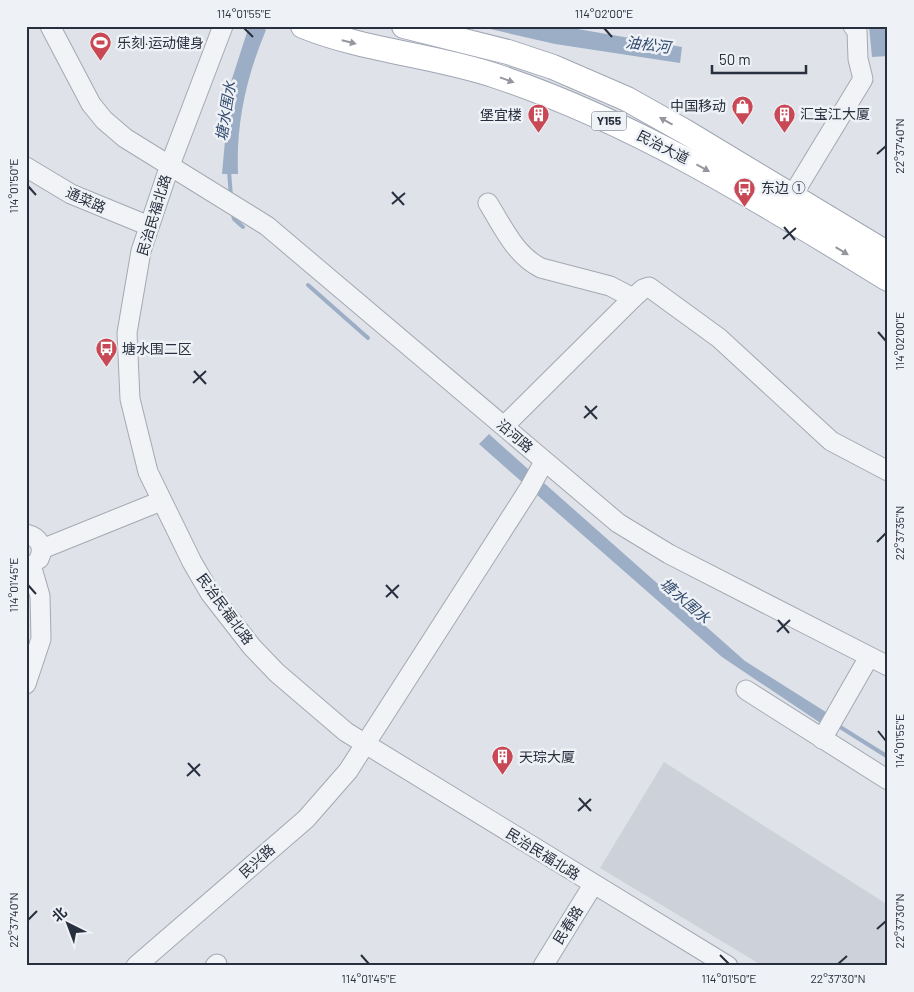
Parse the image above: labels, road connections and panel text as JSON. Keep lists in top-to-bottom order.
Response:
{
  "streets": {
    "main road": ["Y155", "民治大道"],
    "street": [
      "通菜路",
      "民治民福北路",
      "沿河路",
      "民兴路",
      "民春路"
    ]
  },
  "crossings": [
    ["通菜路", "民治民福北路"],
    ["民治民福北路", "沿河路"],
    ["民治民福北路", "民兴路"],
    ["民治民福北路", "民春路"],
    ["沿河路", "民兴路"]
  ],
  "water": ["油松河", "塘水围水"],
  "places": {
    "sports": ["乐刻·运动健身"],
    "shop": ["中国移动"],
    "building": ["汇宝江大厦", "堡宜楼", "天琮大厦"],
    "bus stop": ["东边 ①", "塘水围二区"]
  },
  "scale_bar": "50 m",
  "north": "top left",
  "coordinates": [
    "114°01'55\"E",
    "114°02'00\"E",
    "22°37'40\"N",
    "114°01'50\"E",
    "22°37'35\"N",
    "114°01'45\"E",
    "22°37'30\"N"
  ]
}
